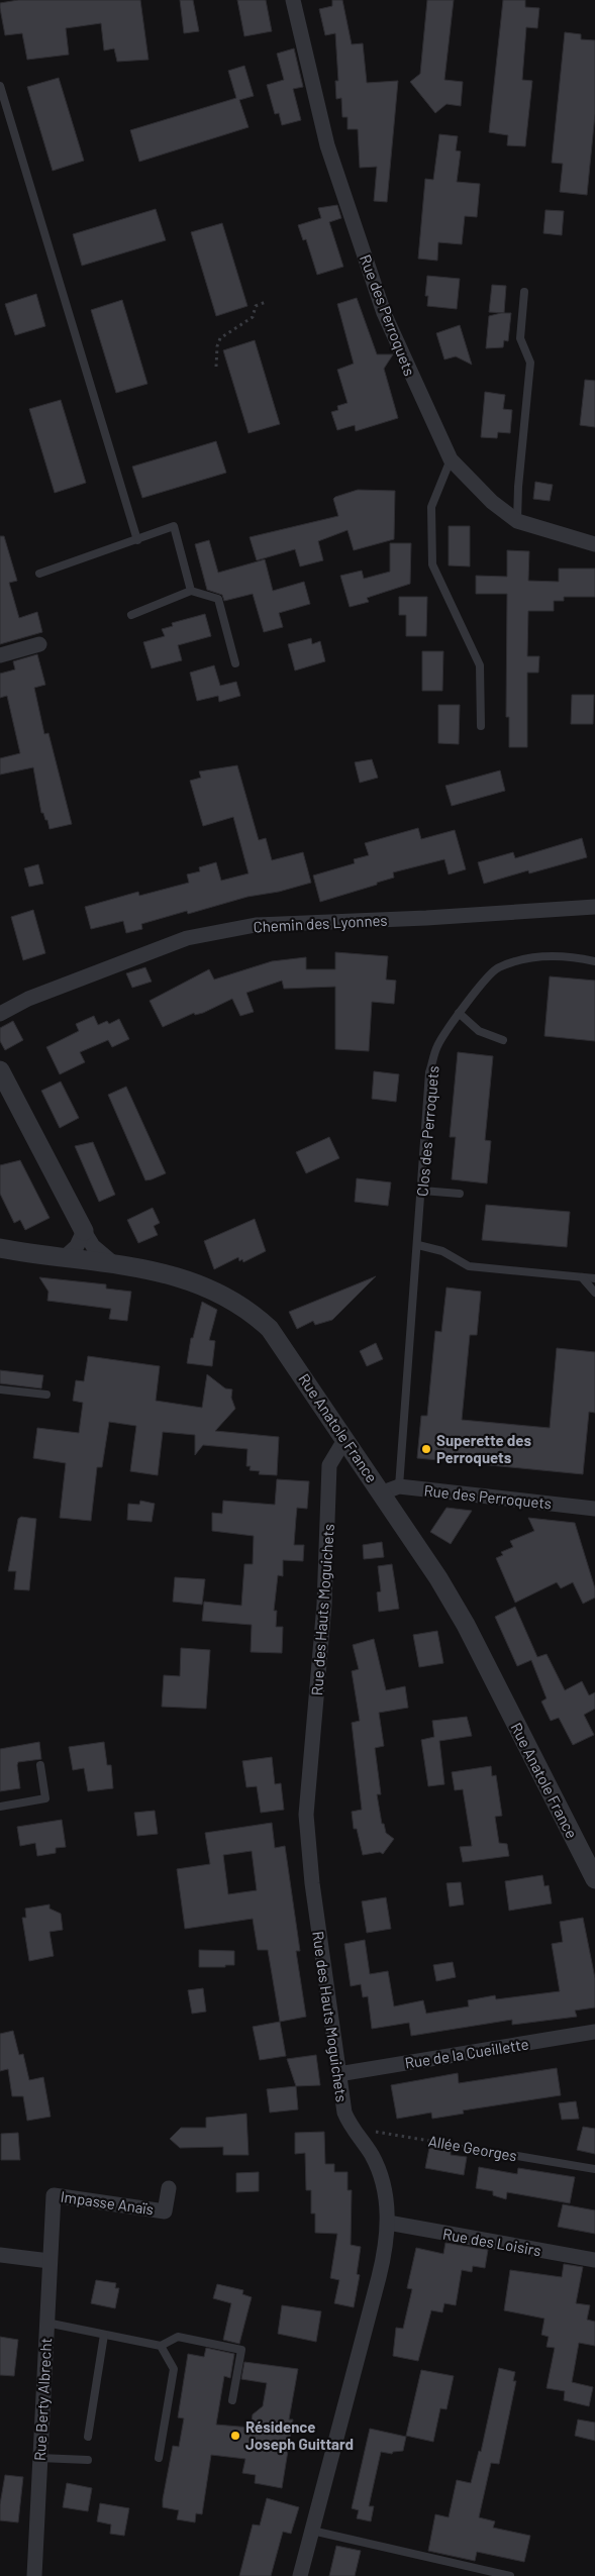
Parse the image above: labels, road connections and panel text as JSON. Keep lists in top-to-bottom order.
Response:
{
  "streets": {
    "street": [
      "Rue des Perroquets",
      "Chemin des Lyonnes",
      "Rue Anatole France",
      "Rue des Hauts Moguichets",
      "Rue de la Cueillette",
      "Impasse Anaïs",
      "Rue des Loisirs",
      "Rue Berty Albrecht"
    ],
    "lane": ["Clos des Perroquets", "Allée Georges"]
  },
  "crossings": [
    ["Rue des Perroquets", "Clos des Perroquets"],
    ["Rue des Perroquets", "Rue Anatole France"],
    ["Clos des Perroquets", "Rue Anatole France"],
    ["Rue Anatole France", "Rue des Hauts Moguichets"],
    ["Rue des Hauts Moguichets", "Rue de la Cueillette"],
    ["Rue des Hauts Moguichets", "Allée Georges"],
    ["Rue des Hauts Moguichets", "Rue des Loisirs"],
    ["Impasse Anaïs", "Rue Berty Albrecht"]
  ],
  "places": ["Superette des Perroquets", "Résidence Joseph Guittard"]
}
